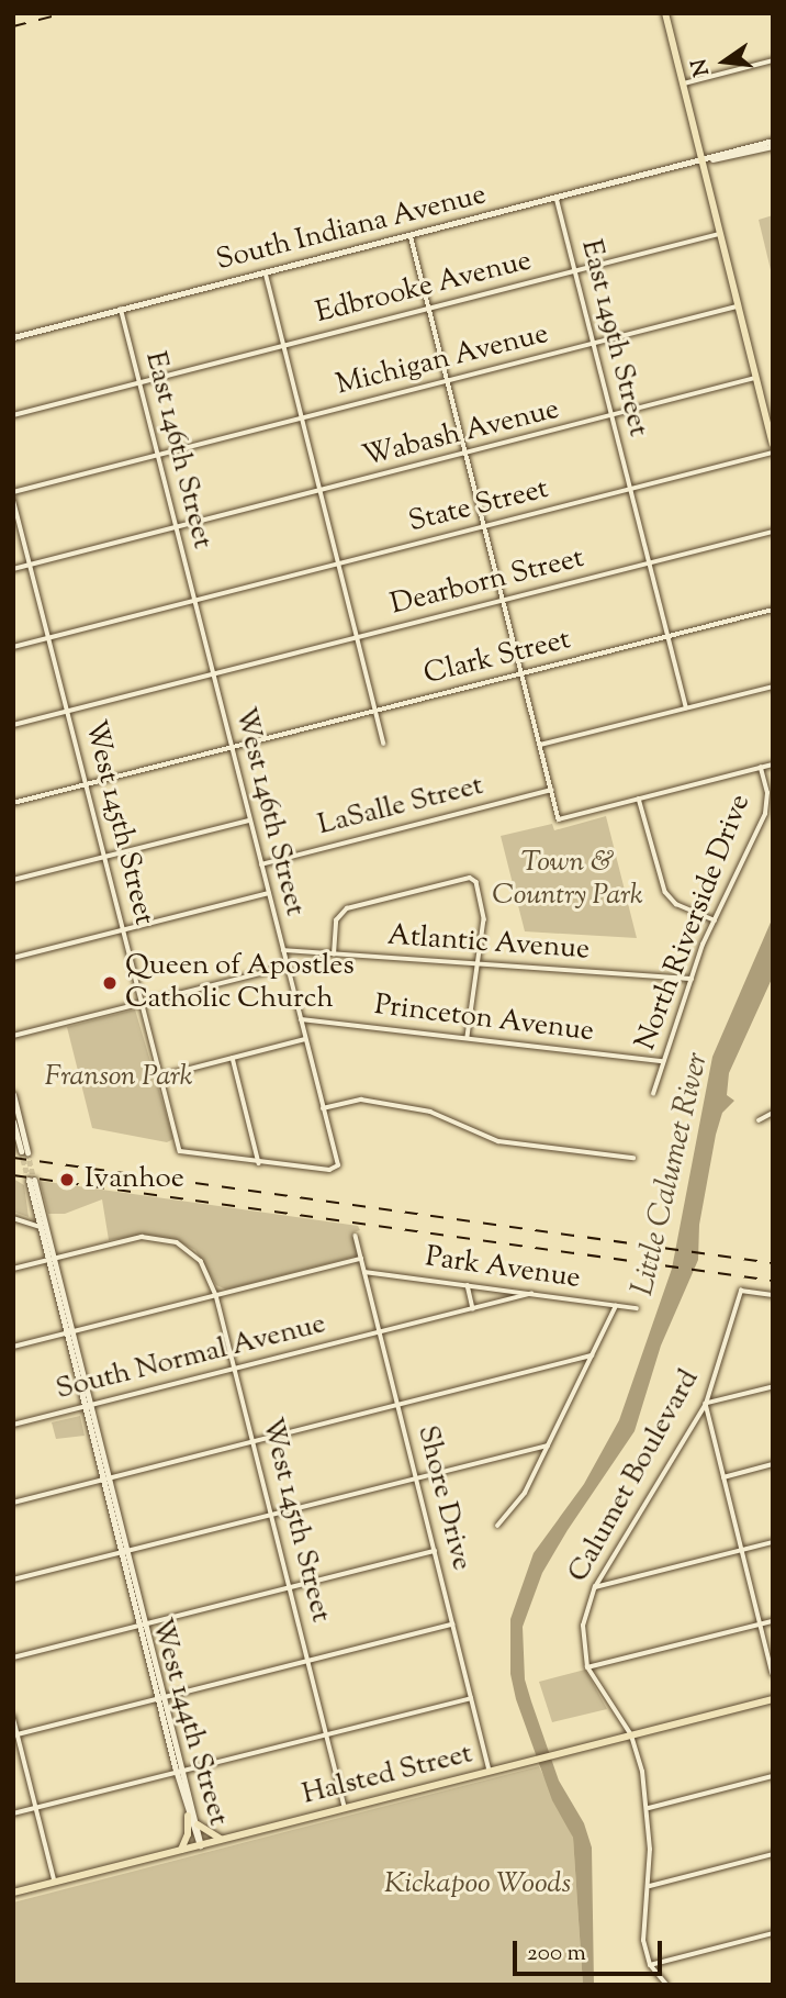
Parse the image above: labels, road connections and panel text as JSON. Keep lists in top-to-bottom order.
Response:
{
  "streets": {
    "main road": ["Halsted Street"],
    "street": [
      "South Indiana Avenue",
      "Edbrooke Avenue",
      "East 149th Street",
      "Michigan Avenue",
      "Wabash Avenue",
      "East 146th Street",
      "State Street",
      "Dearborn Street",
      "Clark Street",
      "LaSalle Street",
      "West 146th Street",
      "West 145th Street",
      "North Riverside Drive",
      "Atlantic Avenue",
      "Princeton Avenue",
      "Park Avenue",
      "South Normal Avenue",
      "Calumet Boulevard",
      "Shore Drive",
      "West 144th Street"
    ]
  },
  "crossings": [
    ["South Indiana Avenue", "East 149th Street"],
    ["South Indiana Avenue", "East 146th Street"],
    ["Edbrooke Avenue", "East 149th Street"],
    ["Edbrooke Avenue", "East 146th Street"],
    ["East 149th Street", "Michigan Avenue"],
    ["East 149th Street", "Wabash Avenue"],
    ["East 149th Street", "State Street"],
    ["East 149th Street", "Dearborn Street"],
    ["East 149th Street", "Clark Street"],
    ["Michigan Avenue", "East 146th Street"],
    ["Wabash Avenue", "East 146th Street"],
    ["Wabash Avenue", "West 145th Street"],
    ["East 146th Street", "State Street"],
    ["East 146th Street", "West 146th Street"],
    ["State Street", "West 146th Street"],
    ["State Street", "West 145th Street"],
    ["Dearborn Street", "West 146th Street"],
    ["Dearborn Street", "West 145th Street"],
    ["Clark Street", "West 146th Street"],
    ["Clark Street", "West 145th Street"],
    ["LaSalle Street", "West 146th Street"],
    ["West 146th Street", "West 145th Street"],
    ["West 146th Street", "Atlantic Avenue"],
    ["West 146th Street", "Princeton Avenue"],
    ["West 145th Street", "South Normal Avenue"],
    ["West 145th Street", "West 144th Street"],
    ["West 145th Street", "Halsted Street"],
    ["North Riverside Drive", "Atlantic Avenue"],
    ["North Riverside Drive", "Princeton Avenue"],
    ["Park Avenue", "South Normal Avenue"],
    ["Park Avenue", "Shore Drive"],
    ["South Normal Avenue", "Shore Drive"],
    ["South Normal Avenue", "West 144th Street"],
    ["Calumet Boulevard", "Halsted Street"],
    ["Shore Drive", "Halsted Street"],
    ["West 144th Street", "Halsted Street"]
  ],
  "water": ["Little Calumet River"],
  "parks": ["Town & Country Park", "Franson Park", "Kickapoo Woods"],
  "places": ["Queen of Apostles Catholic Church", "Ivanhoe"],
  "scale_bar": "200 m",
  "north": "left"
}
